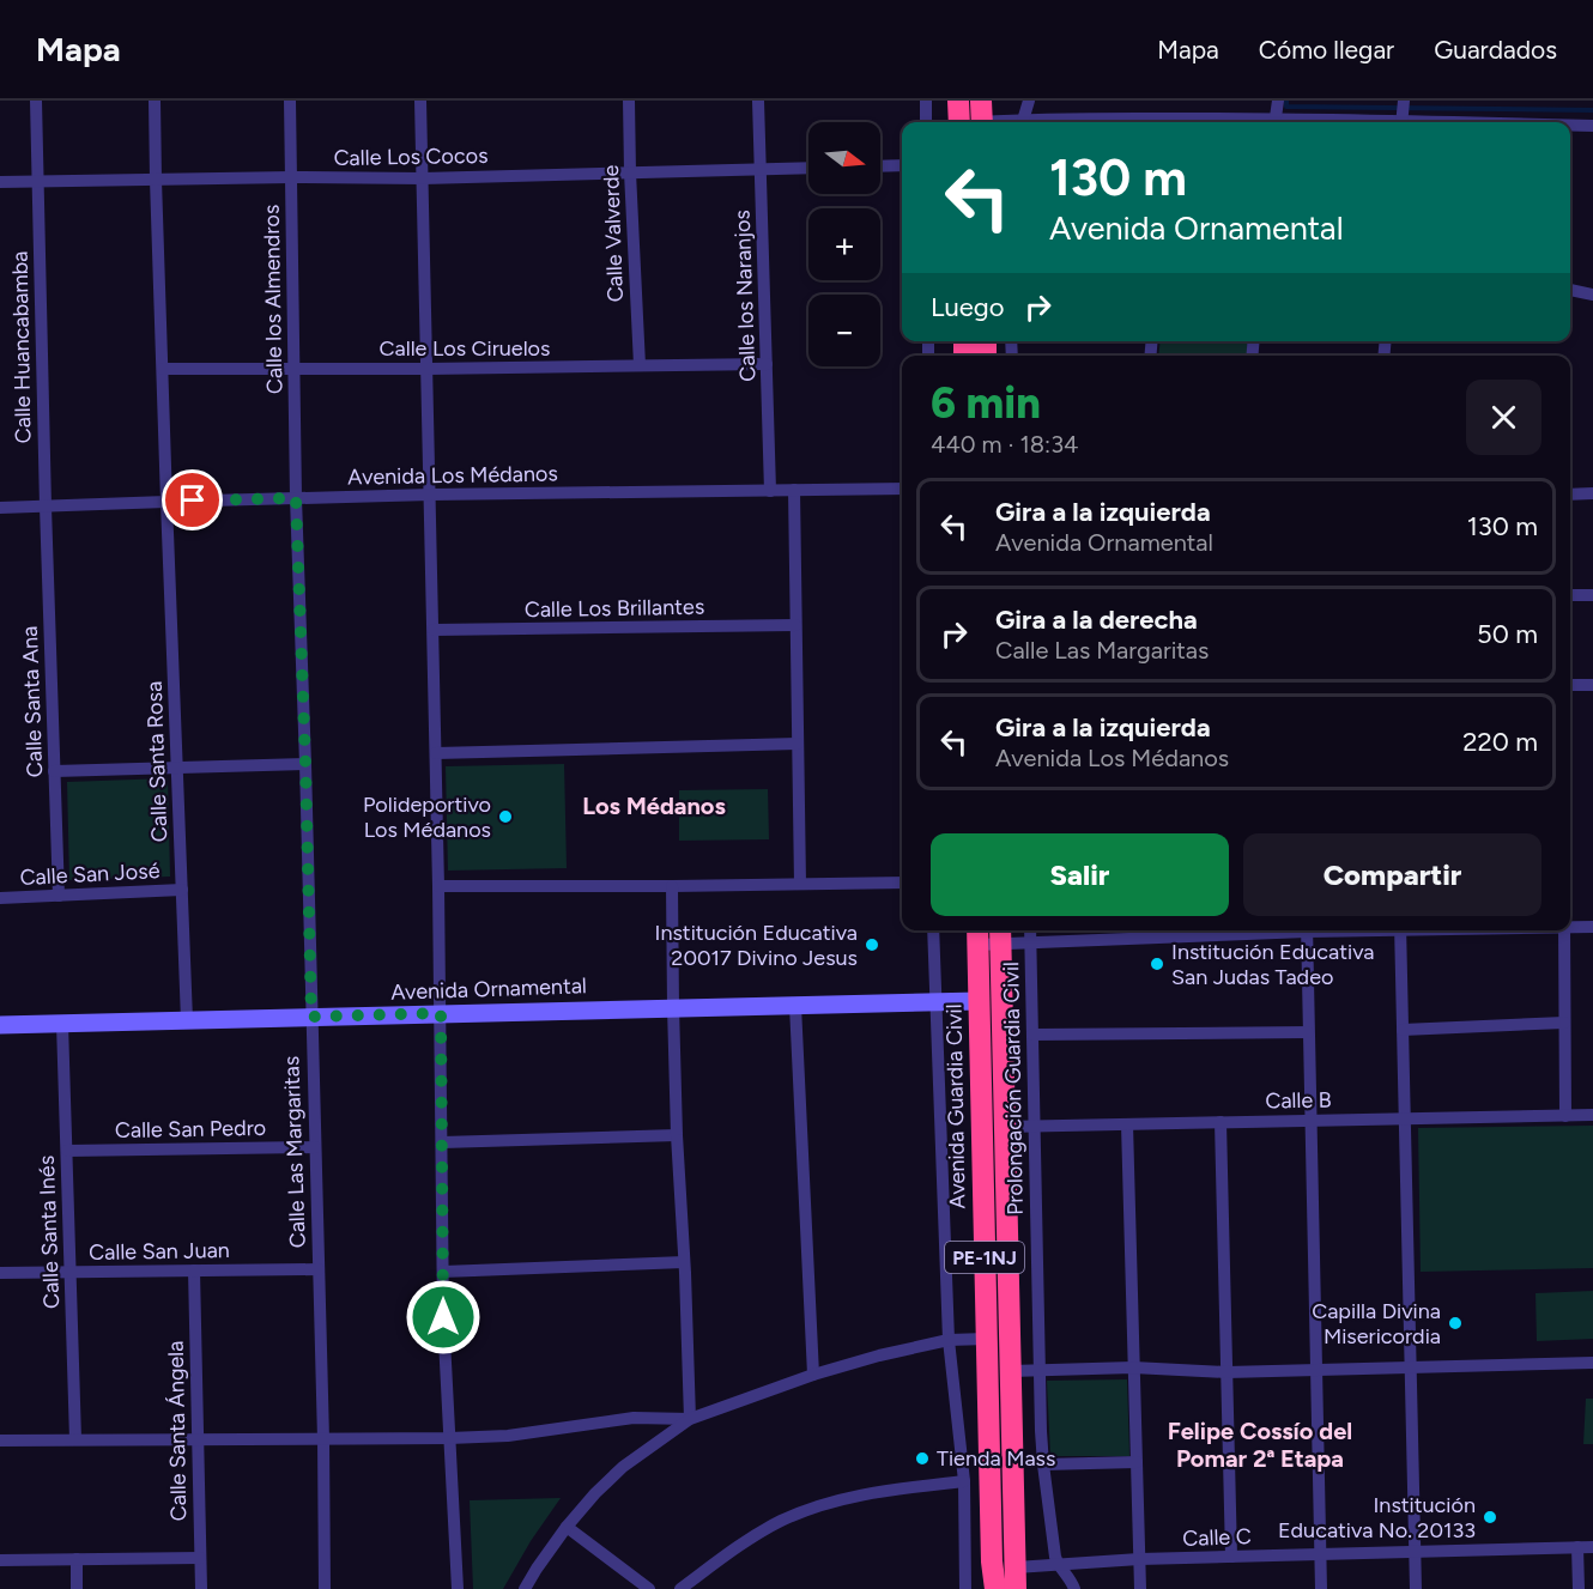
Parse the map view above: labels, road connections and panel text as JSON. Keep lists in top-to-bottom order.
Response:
{
  "streets": {
    "highway": ["Avenida Guardia Civil", "PE-1NJ"],
    "street": [
      "Calle Los Cocos",
      "Calle Valverde",
      "Calle los Naranjos",
      "Calle los Almendros",
      "Calle Huancabamba",
      "Calle Los Ciruelos",
      "Avenida Los Médanos",
      "Calle Los Brillantes",
      "Calle Santa Ana",
      "Calle Santa Rosa",
      "Calle San José",
      "Avenida Ornamental",
      "Prolongación Guardia Civil",
      "Calle B",
      "Calle San Pedro",
      "Calle Las Margaritas",
      "Calle Santa Inés",
      "Calle San Juan",
      "Calle Santa Ángela",
      "Calle C"
    ]
  },
  "crossings": [
    ["Calle Los Cocos", "Calle Valverde"],
    ["Calle Los Cocos", "Calle los Naranjos"],
    ["Calle Los Cocos", "Calle los Almendros"],
    ["Calle Los Cocos", "Calle Huancabamba"],
    ["Calle Los Cocos", "Calle Santa Rosa"],
    ["Calle Valverde", "Calle Los Ciruelos"],
    ["Calle los Naranjos", "Calle Los Ciruelos"],
    ["Calle los Naranjos", "Avenida Los Médanos"],
    ["Calle los Almendros", "Calle Los Ciruelos"],
    ["Calle los Almendros", "Avenida Los Médanos"],
    ["Calle los Almendros", "Calle Las Margaritas"],
    ["Calle Huancabamba", "Avenida Los Médanos"],
    ["Calle Huancabamba", "Calle Santa Ana"],
    ["Calle Los Ciruelos", "Calle Santa Rosa"],
    ["Avenida Los Médanos", "Calle Santa Ana"],
    ["Avenida Los Médanos", "Calle Santa Rosa"],
    ["Avenida Los Médanos", "Calle Las Margaritas"],
    ["Calle Santa Ana", "Calle San José"],
    ["Calle Santa Rosa", "Calle San José"],
    ["Calle Santa Rosa", "Avenida Ornamental"],
    ["Avenida Ornamental", "Avenida Guardia Civil"],
    ["Avenida Ornamental", "Calle Las Margaritas"],
    ["Avenida Ornamental", "Calle Santa Inés"],
    ["Prolongación Guardia Civil", "Calle B"],
    ["Prolongación Guardia Civil", "Calle C"],
    ["Calle B", "PE-1NJ"],
    ["Calle San Pedro", "Calle Las Margaritas"],
    ["Calle San Pedro", "Calle Santa Inés"],
    ["Calle Las Margaritas", "Calle San Juan"],
    ["Calle Santa Inés", "Calle San Juan"],
    ["Calle San Juan", "Calle Santa Ángela"],
    ["PE-1NJ", "Calle C"]
  ],
  "districts": ["Los Médanos", "Felipe Cossío del Pomar 2ª Etapa"],
  "places": [
    "Polideportivo Los Médanos",
    "Institución Educativa 20017 Divino Jesus",
    "Institución Educativa San Judas Tadeo",
    "Capilla Divina Misericordia",
    "Tienda Mass",
    "Institución Educativa No. 20133"
  ],
  "north": "right",
  "page": {
    "header": "Mapa",
    "nav": ["Mapa", "Cómo llegar", "Guardados"],
    "map_buttons": ["+", "−"],
    "turn": ["130 m", "Avenida Ornamental"],
    "then": "Luego",
    "heading": ["6 min", "440 m · 18:34"],
    "list": [
      {
        "name": "Gira a la izquierda",
        "note": "Avenida Ornamental",
        "value": "130 m"
      },
      {
        "name": "Gira a la derecha",
        "note": "Calle Las Margaritas",
        "value": "50 m"
      },
      {
        "name": "Gira a la izquierda",
        "note": "Avenida Los Médanos",
        "value": "220 m"
      }
    ],
    "buttons": ["Salir", "Compartir"]
  }
}
